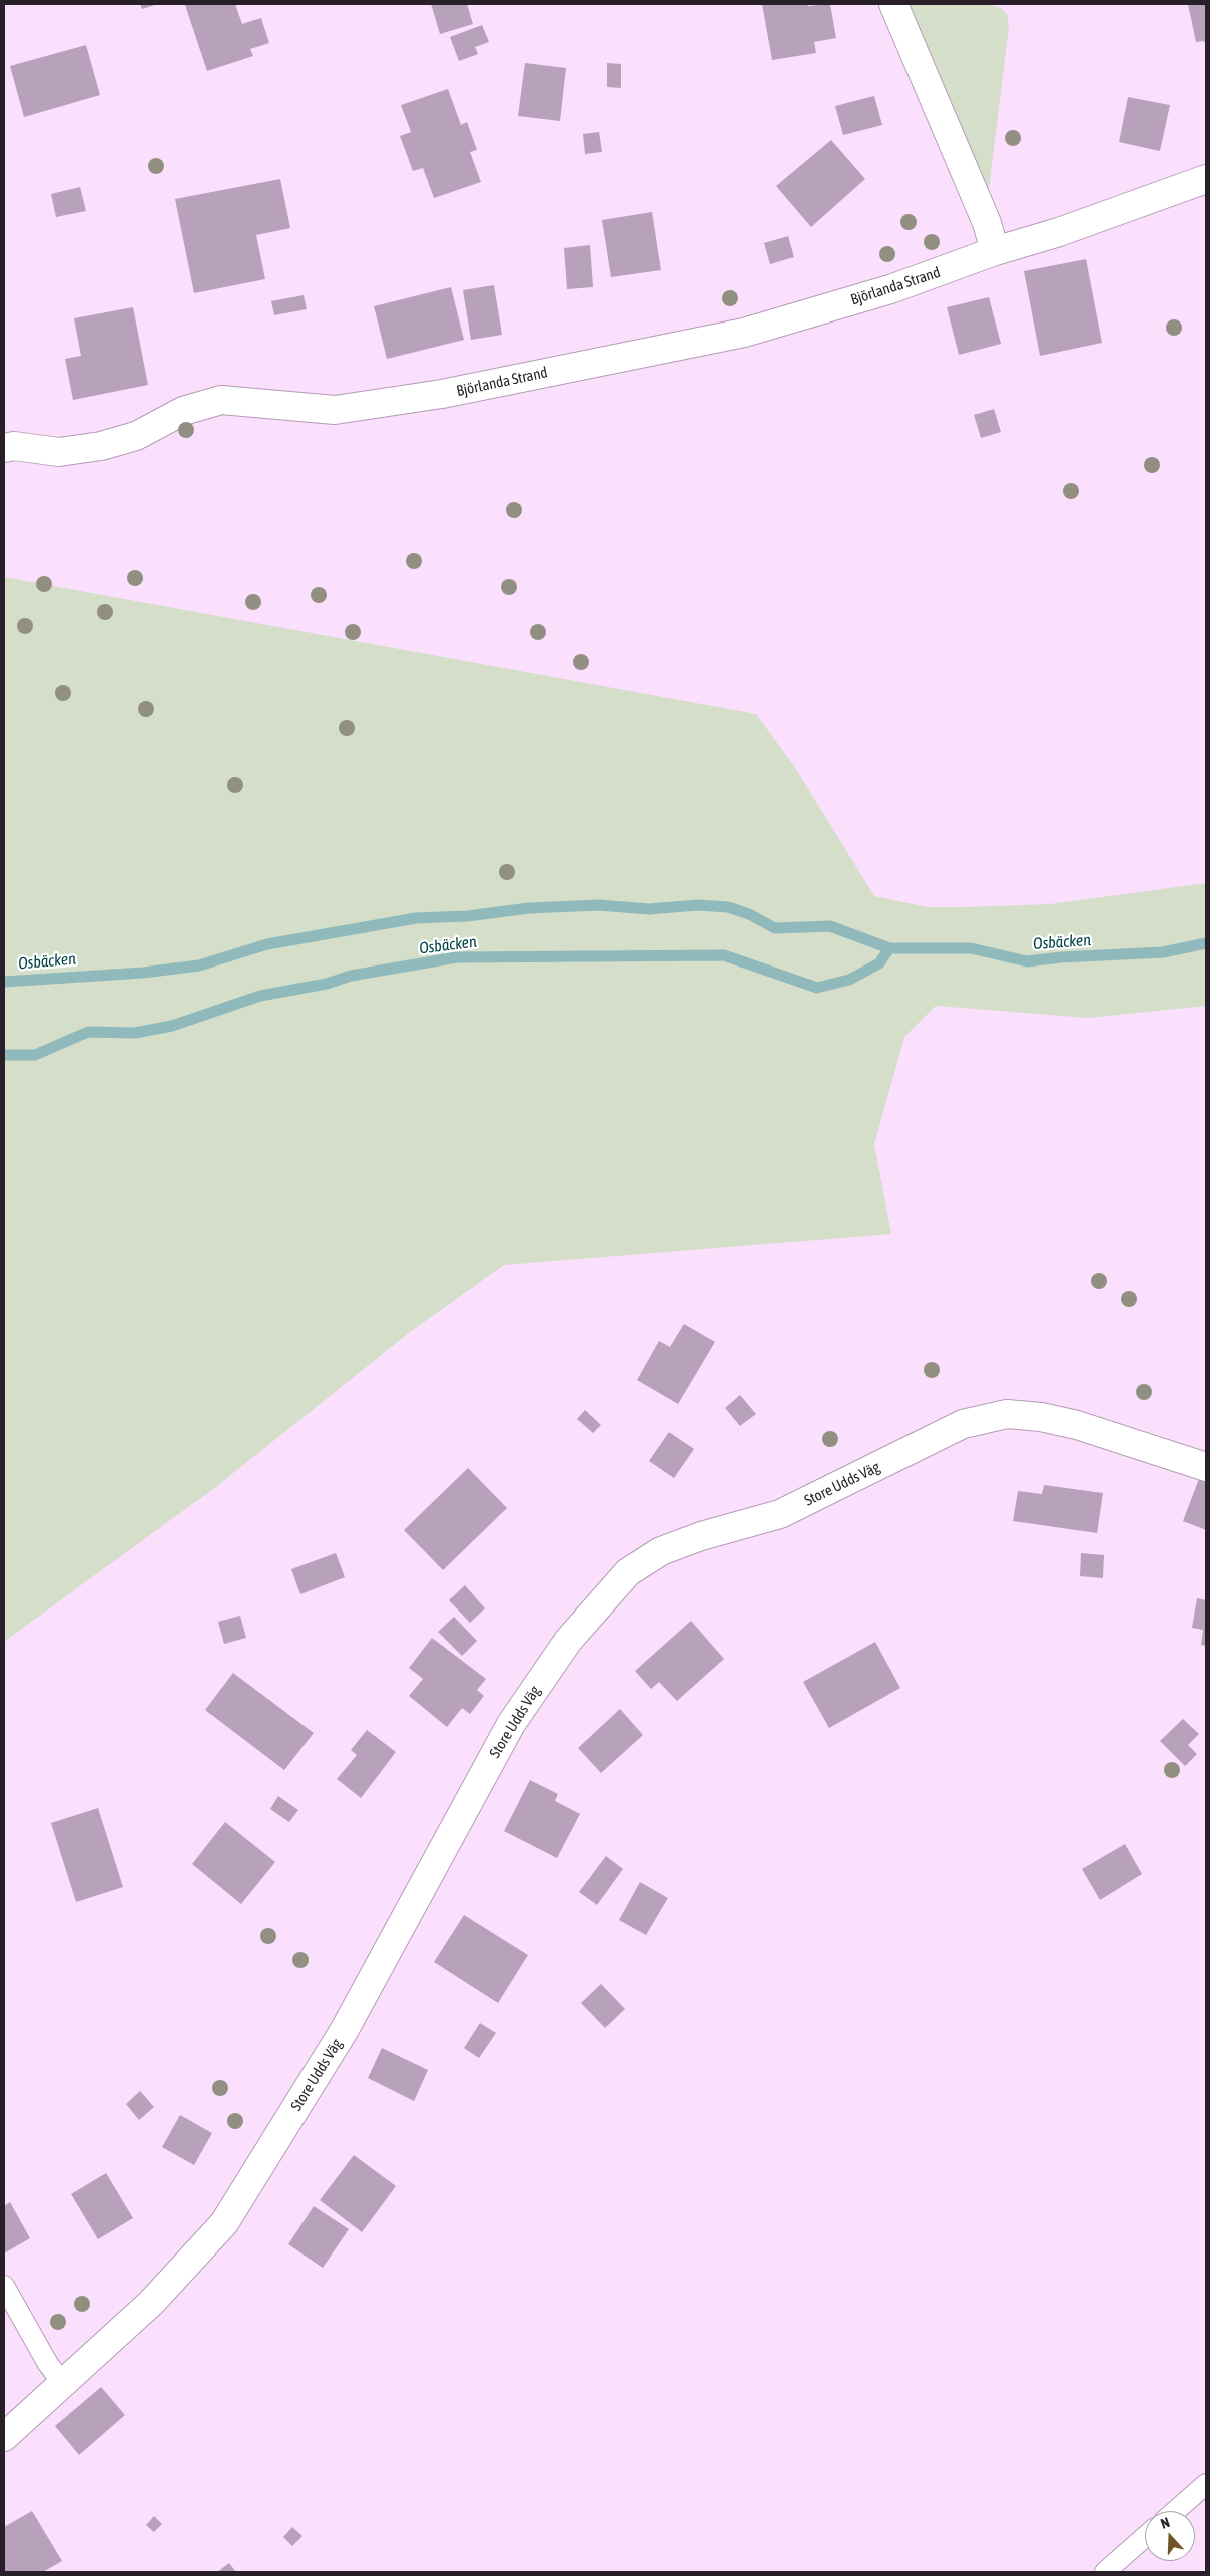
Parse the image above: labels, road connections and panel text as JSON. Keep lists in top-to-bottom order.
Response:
{
  "streets": {
    "street": ["Björlanda Strand", "Store Udds Väg"]
  },
  "water": ["Osbäcken"],
  "north": "top"
}
